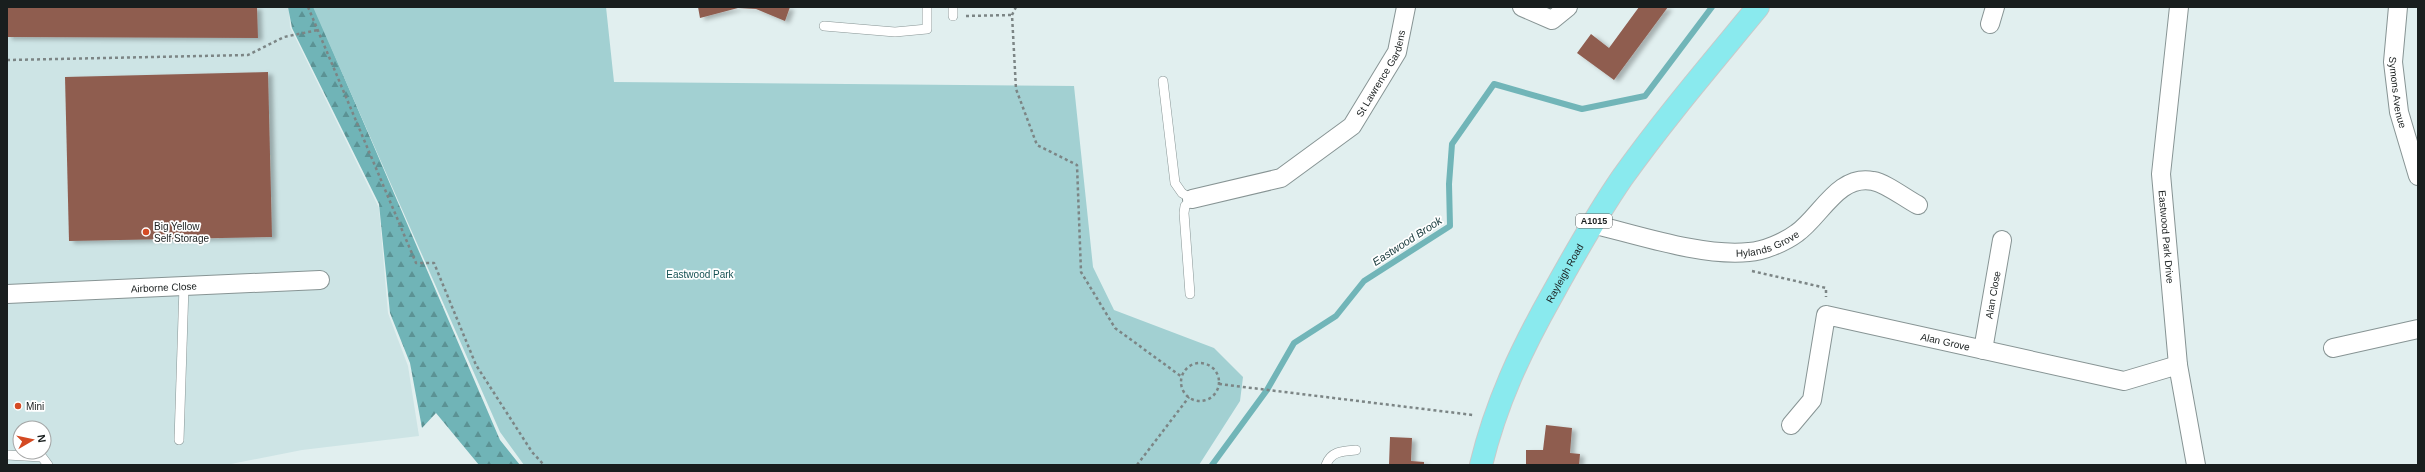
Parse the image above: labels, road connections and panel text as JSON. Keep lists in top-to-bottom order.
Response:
{
  "streets": {
    "main road": ["A1015", "Rayleigh Road"],
    "street": [
      "St Lawrence Gardens",
      "Symons Avenue",
      "Eastwood Park Drive",
      "Hylands Grove",
      "Airborne Close",
      "Alan Close",
      "Alan Grove"
    ]
  },
  "crossings": [
    ["Eastwood Park Drive", "Alan Grove"],
    ["Hylands Grove", "Rayleigh Road"],
    ["Alan Close", "Alan Grove"]
  ],
  "water": ["Eastwood Brook"],
  "parks": ["Eastwood Park"],
  "places": ["Big Yellow Self Storage", "Mini"],
  "north": "right"
}
